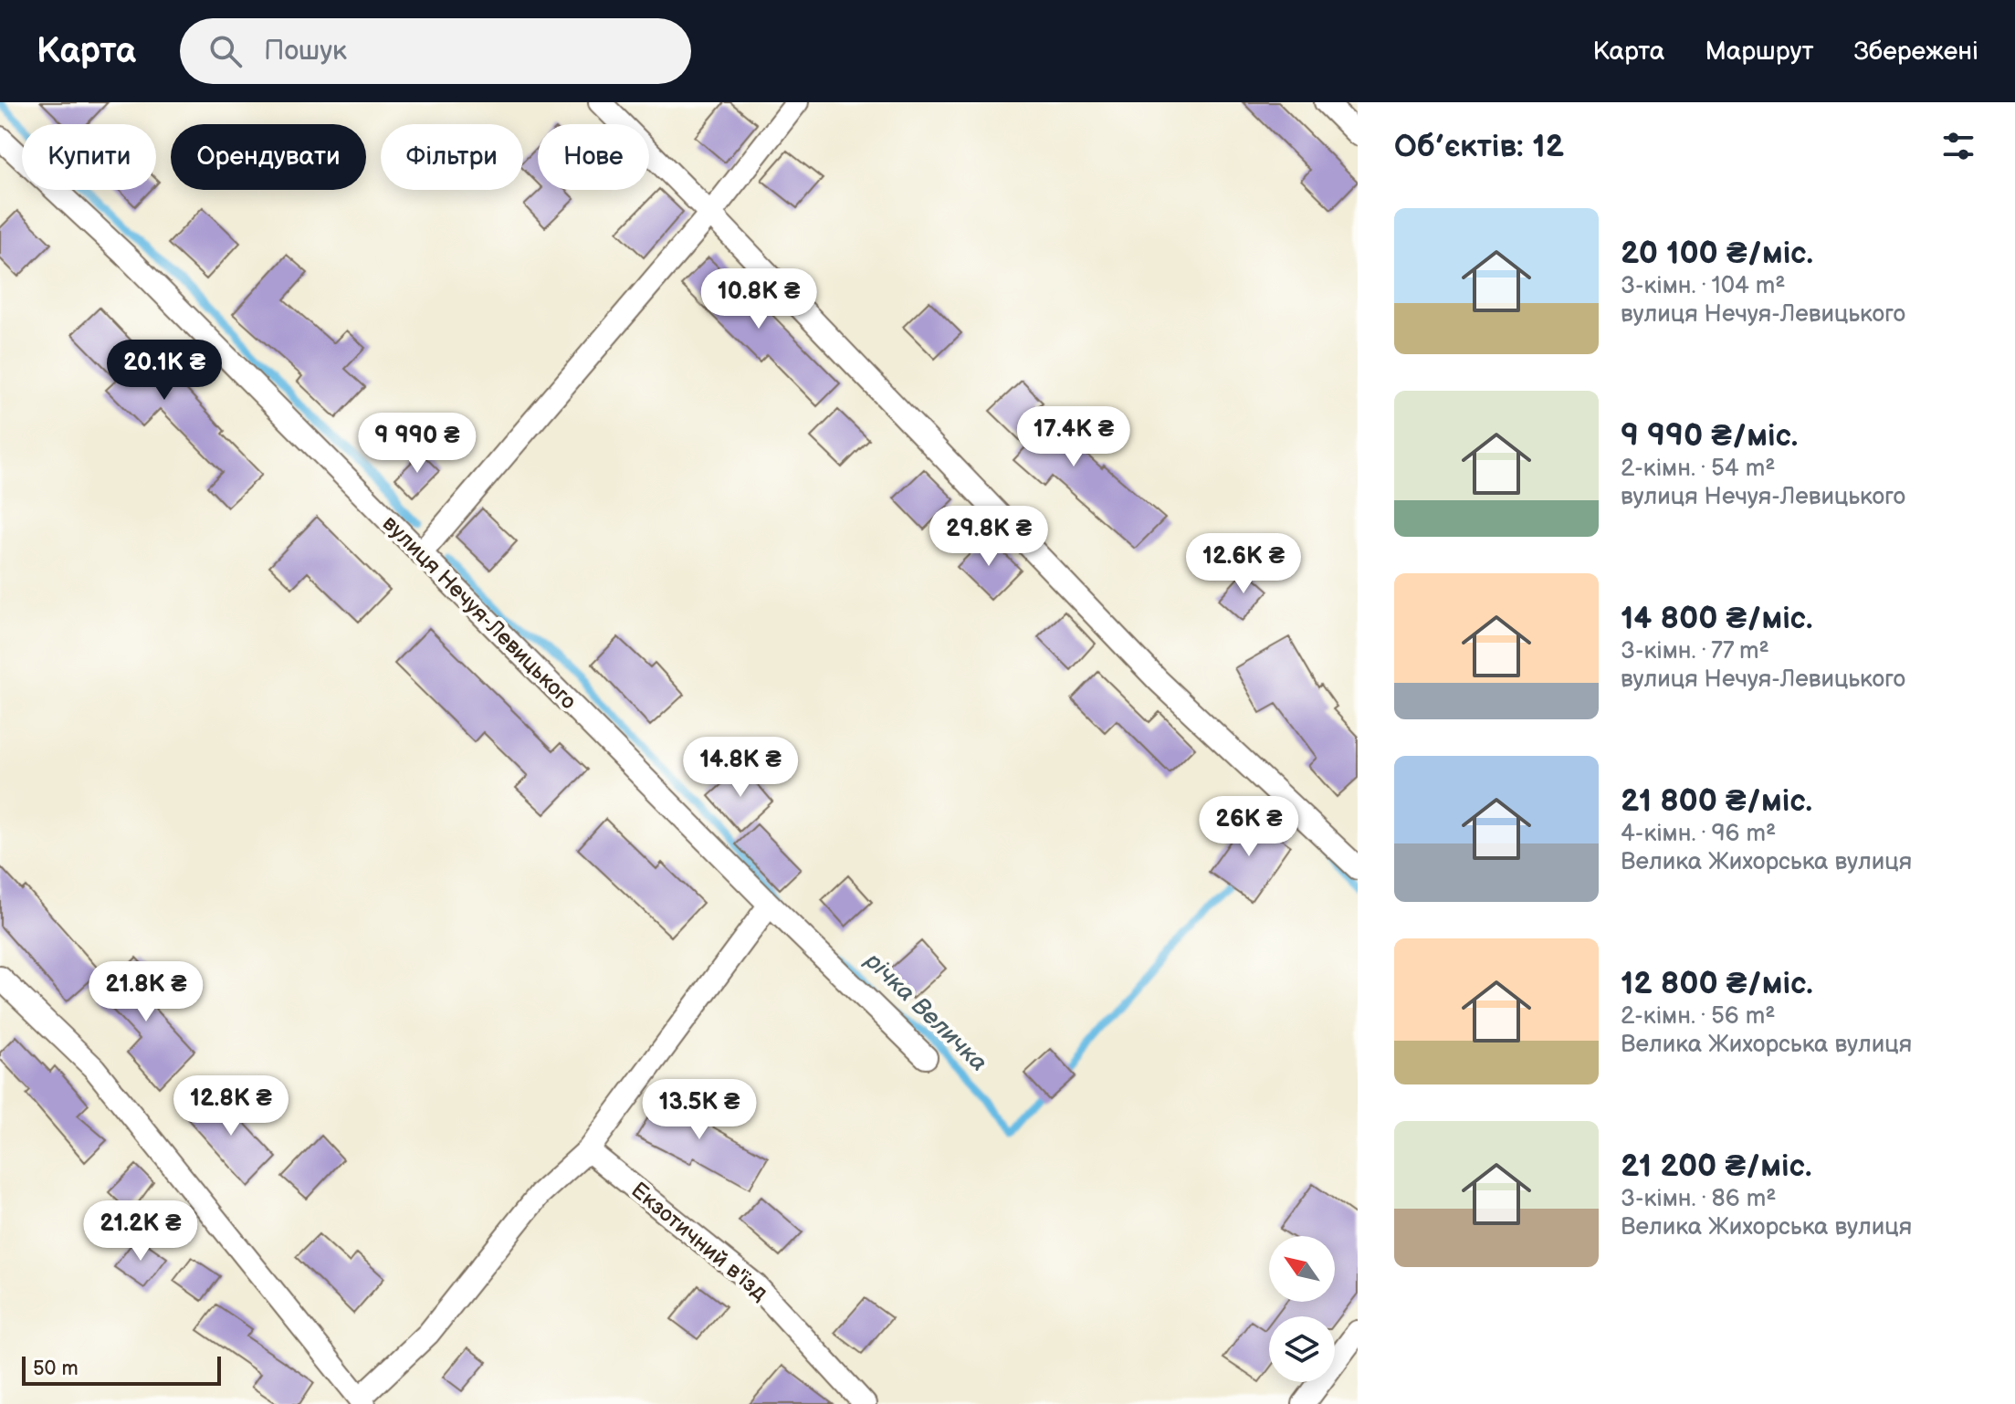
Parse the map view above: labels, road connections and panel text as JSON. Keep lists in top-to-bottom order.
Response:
{
  "streets": {
    "street": ["вулиця Нечуя-Левицького", "Екзотичний в'їзд"]
  },
  "water": ["річка Величка"],
  "scale_bar": "50 m",
  "north": "top left",
  "page": {
    "header": "Карта",
    "search": "Пошук",
    "nav": ["Карта", "Маршрут", "Збережені"],
    "heading": "Об’єктів: 12",
    "chip": [
      "Купити",
      "Орендувати",
      "Фільтри",
      "Нове"
    ],
    "list": [
      {
        "name": "20 100 ₴/міс.",
        "note": "3-кімн. · 104 m² · вулиця Нечуя-Левицького"
      },
      {
        "name": "9 990 ₴/міс.",
        "note": "2-кімн. · 54 m² · вулиця Нечуя-Левицького"
      },
      {
        "name": "14 800 ₴/міс.",
        "note": "3-кімн. · 77 m² · вулиця Нечуя-Левицького"
      },
      {
        "name": "21 800 ₴/міс.",
        "note": "4-кімн. · 96 m² · Велика Жихорська вулиця"
      },
      {
        "name": "12 800 ₴/міс.",
        "note": "2-кімн. · 56 m² · Велика Жихорська вулиця"
      },
      {
        "name": "21 200 ₴/міс.",
        "note": "3-кімн. · 86 m² · Велика Жихорська вулиця"
      }
    ],
    "price": [
      "10.8K ₴",
      "20.1K ₴",
      "17.4K ₴",
      "9 990 ₴",
      "29.8K ₴",
      "12.6K ₴",
      "14.8K ₴",
      "26K ₴",
      "21.8K ₴",
      "12.8K ₴",
      "13.5K ₴",
      "21.2K ₴"
    ],
    "scale": "50 m"
  }
}
